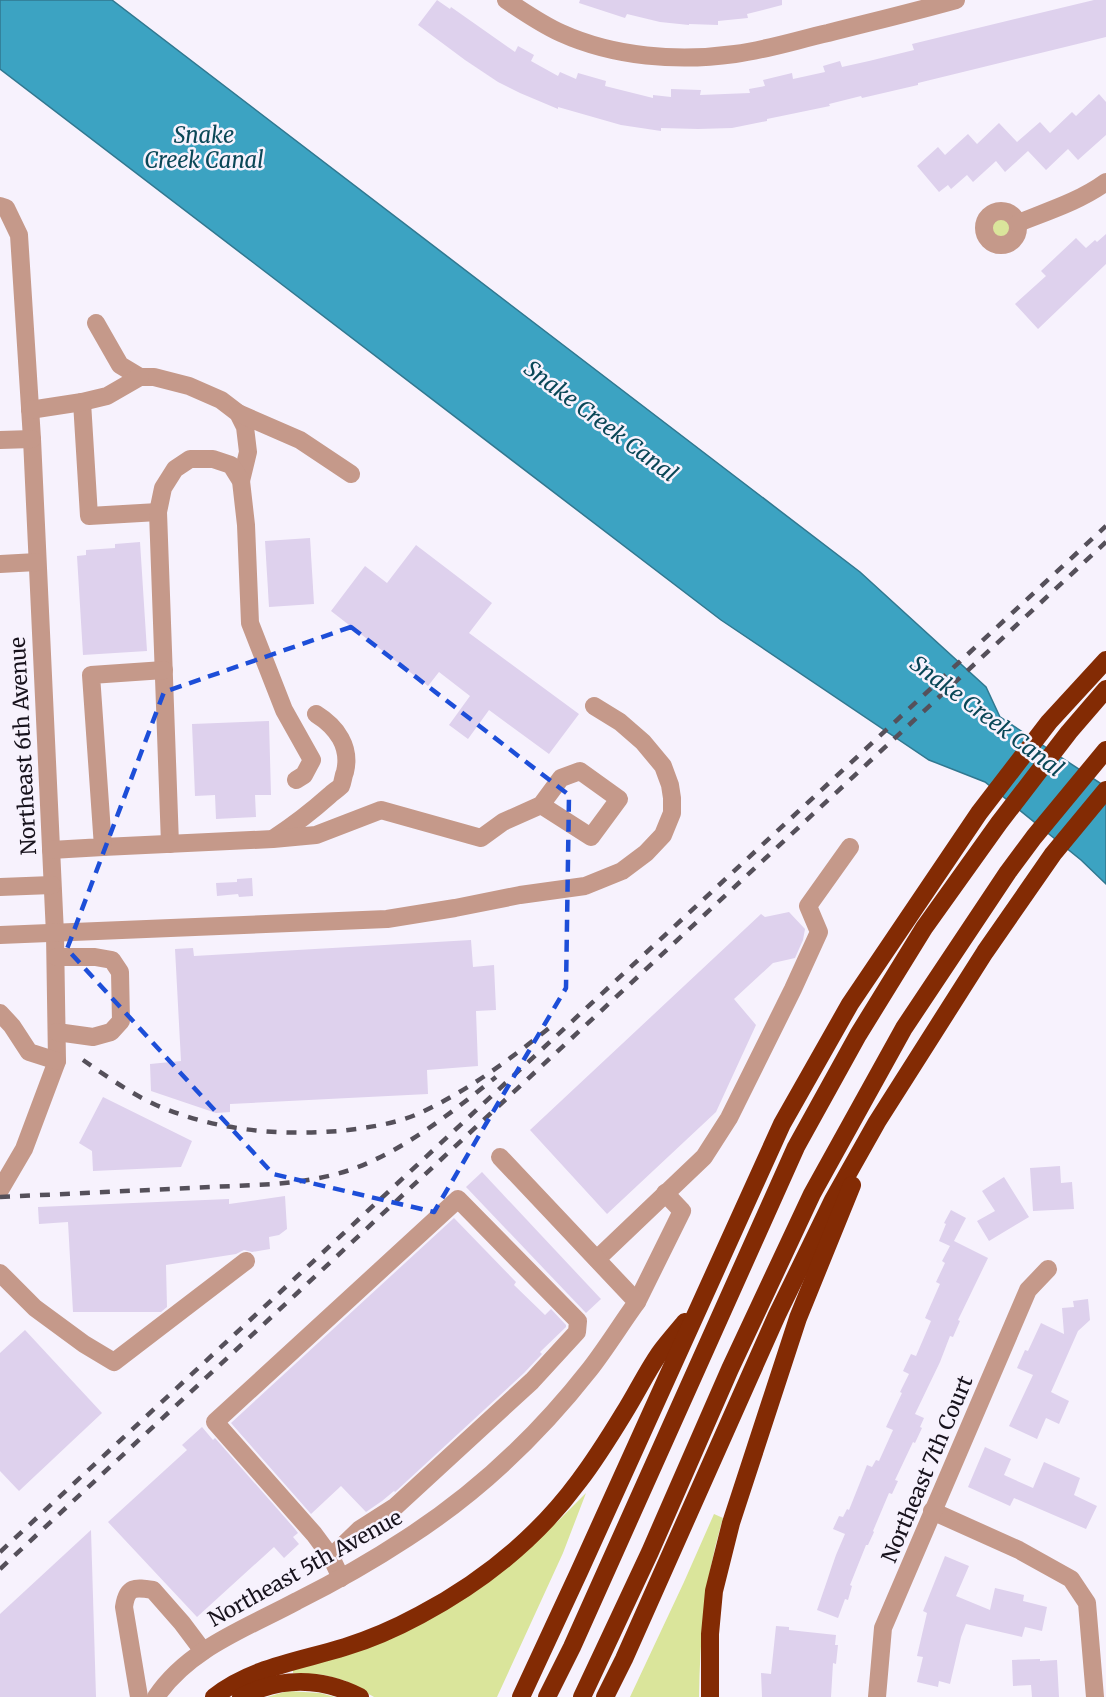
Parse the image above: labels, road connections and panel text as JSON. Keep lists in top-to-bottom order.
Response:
{
  "streets": {
    "street": ["Northeast 6th Avenue", "Northeast 7th Court", "Northeast 5th Avenue"]
  },
  "water": ["Snake Creek Canal"]
}
